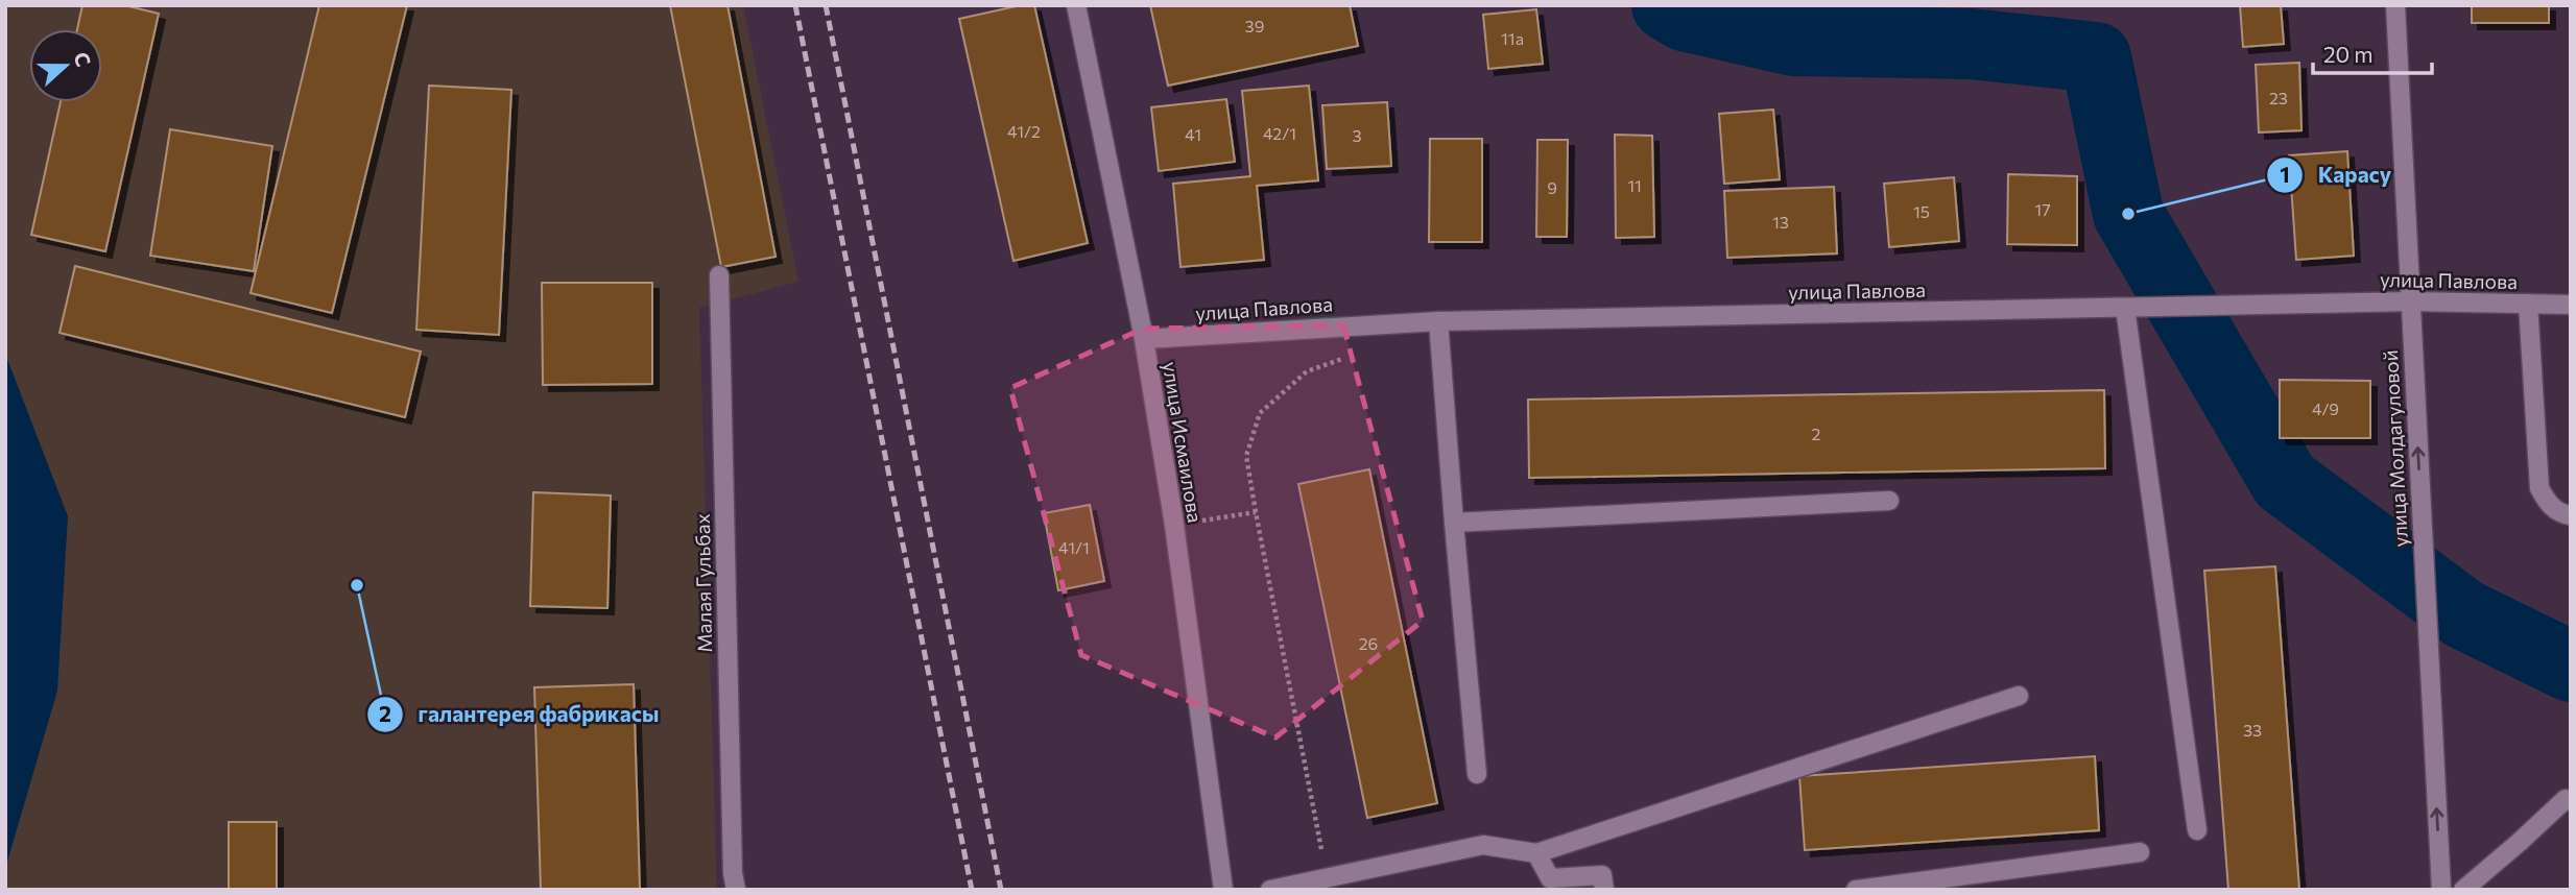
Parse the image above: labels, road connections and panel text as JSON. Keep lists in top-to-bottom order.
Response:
{
  "streets": {
    "street": [
      "улица Павлова",
      "улица Исмаилова",
      "улица Молдагуловой",
      "Малая Гульбах"
    ]
  },
  "crossings": [
    ["улица Павлова", "улица Исмаилова"],
    ["улица Павлова", "улица Молдагуловой"]
  ],
  "places": ["Карасу", "галантерея фабрикасы"],
  "house_numbers": [
    "39",
    "11а",
    "23",
    "41/2",
    "42/1",
    "41",
    "3",
    "11",
    "9",
    "17",
    "15",
    "13",
    "4/9",
    "2",
    "41/1",
    "26",
    "33"
  ],
  "scale_bar": "20 m",
  "north": "right"
}
